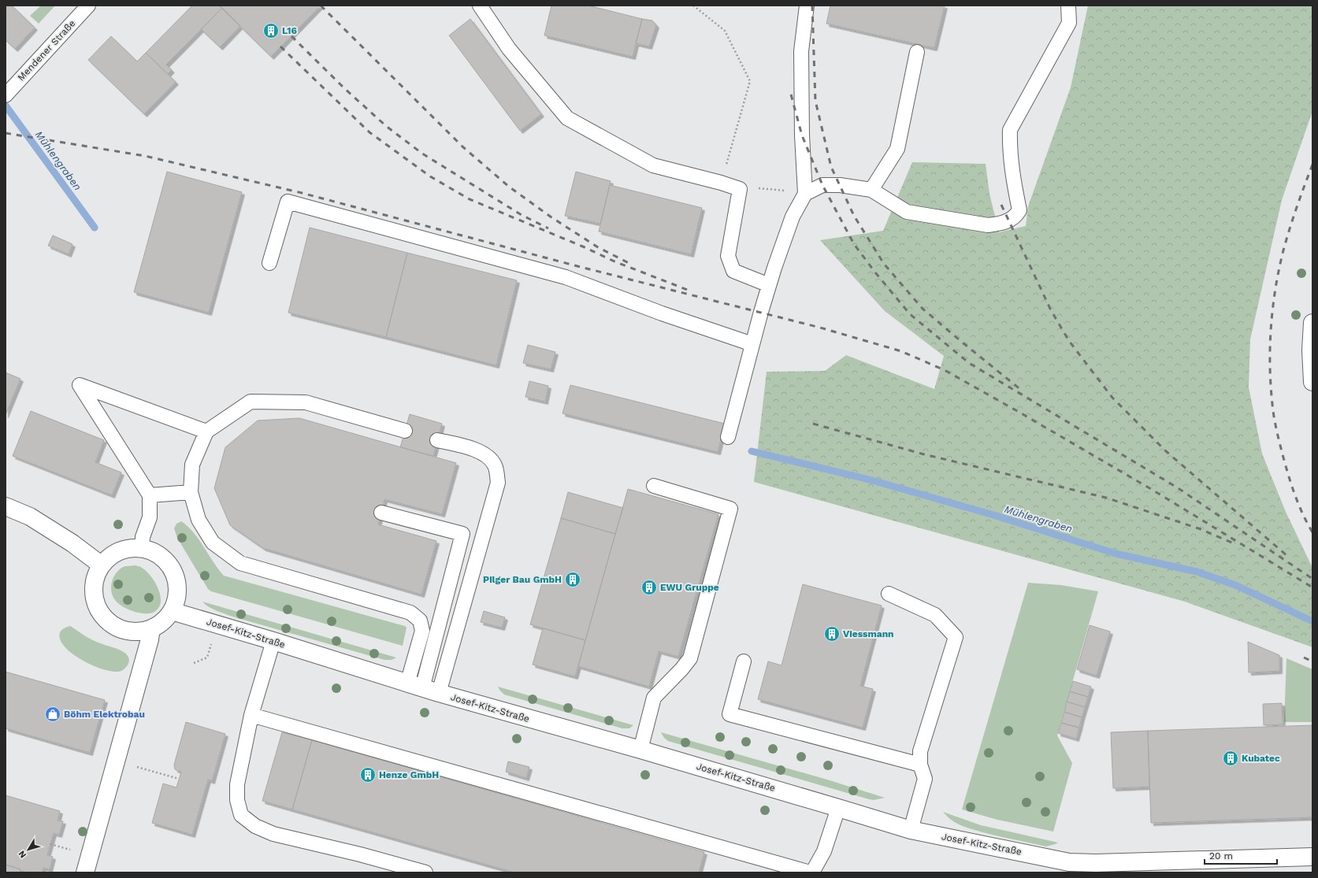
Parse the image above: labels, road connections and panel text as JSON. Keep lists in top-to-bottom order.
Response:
{
  "streets": {
    "street": ["Josef-Kitz-Straße"],
    "lane": ["Mendener Straße"]
  },
  "water": ["Mühlengraben"],
  "places": {
    "building": [
      "L16",
      "Pilger Bau GmbH",
      "EWU Gruppe",
      "Viessmann",
      "Kubatec",
      "Henze GmbH"
    ],
    "shop": ["Böhm Elektrobau"]
  },
  "scale_bar": "20 m",
  "north": "bottom left"
}
